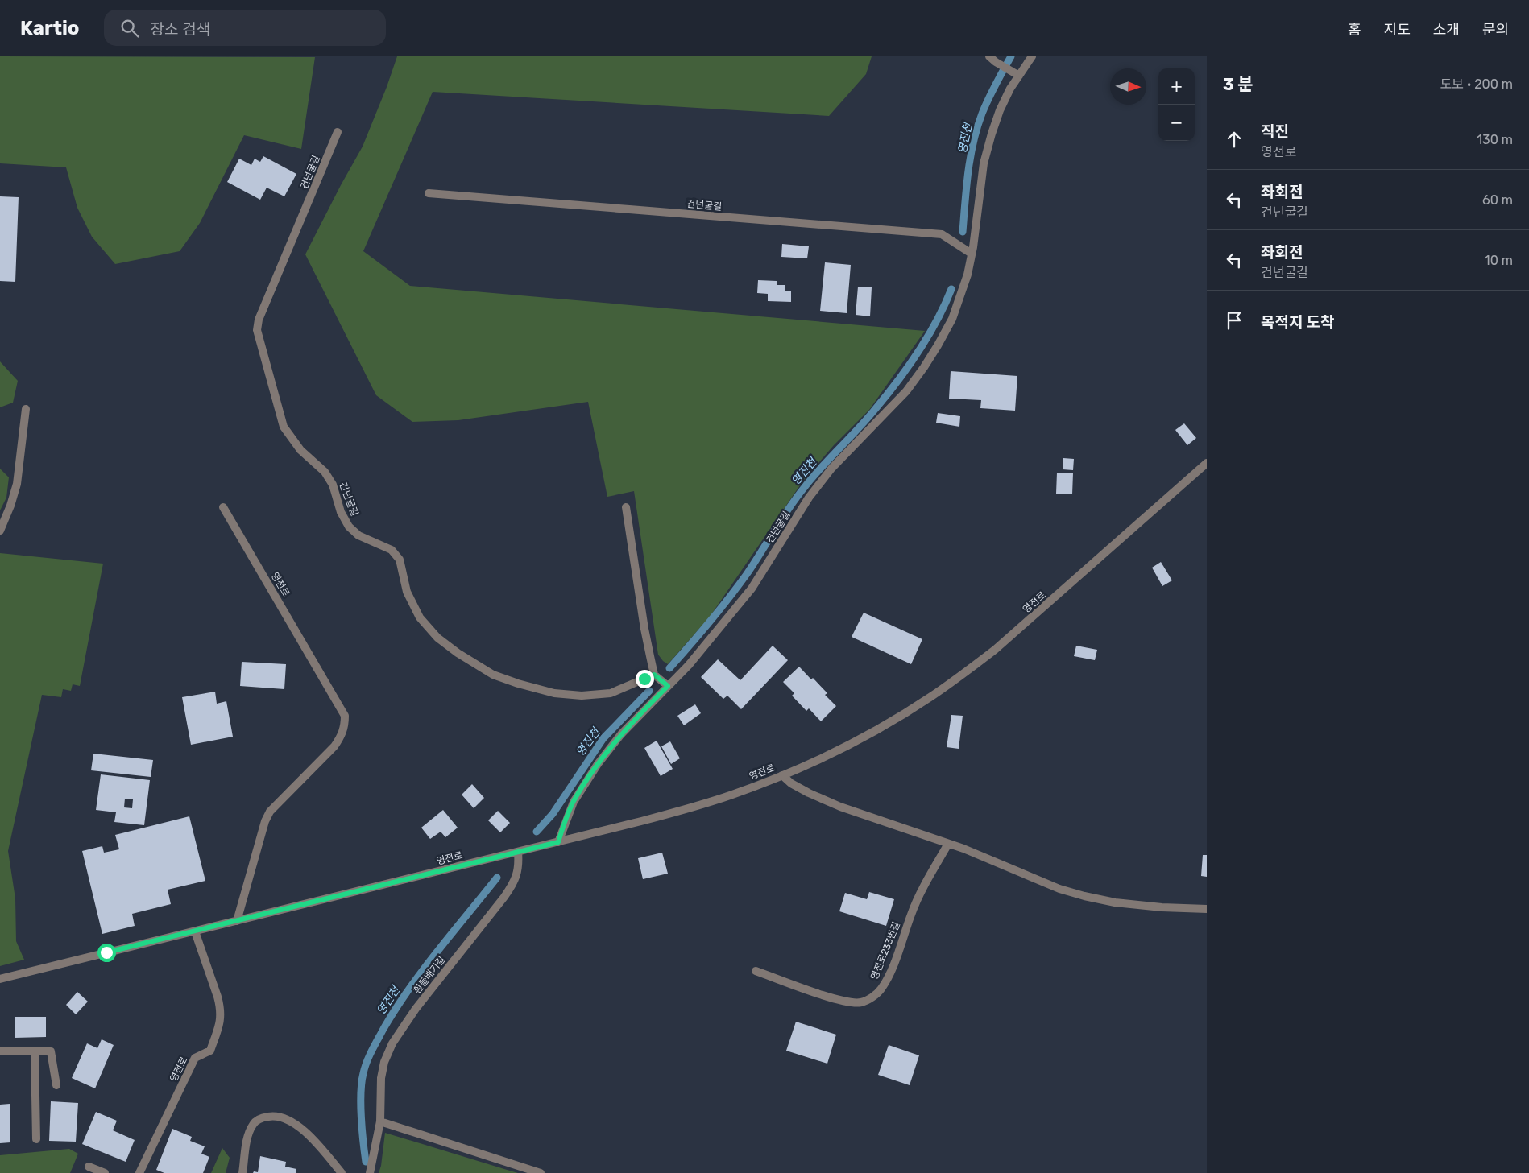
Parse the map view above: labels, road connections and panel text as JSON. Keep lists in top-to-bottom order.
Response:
{
  "streets": {
    "street": [
      "건넌굴길",
      "영전로",
      "영전로233번길",
      "흰돌배기길"
    ]
  },
  "crossings": [
    ["건넌굴길", "영전로"],
    ["영전로", "흰돌배기길"]
  ],
  "water": ["영진천"],
  "north": "right",
  "page": {
    "header": "Kartio",
    "search": "장소 검색",
    "nav": [
      "홈",
      "지도",
      "소개",
      "문의"
    ],
    "heading": ["3 분", "도보 · 200 m"],
    "map_buttons": ["+", "−"],
    "list": [
      ["직진", "영전로", "130 m"],
      ["좌회전", "건넌굴길", "60 m"],
      ["좌회전", "건넌굴길", "10 m"],
      "목적지 도착"
    ]
  }
}
